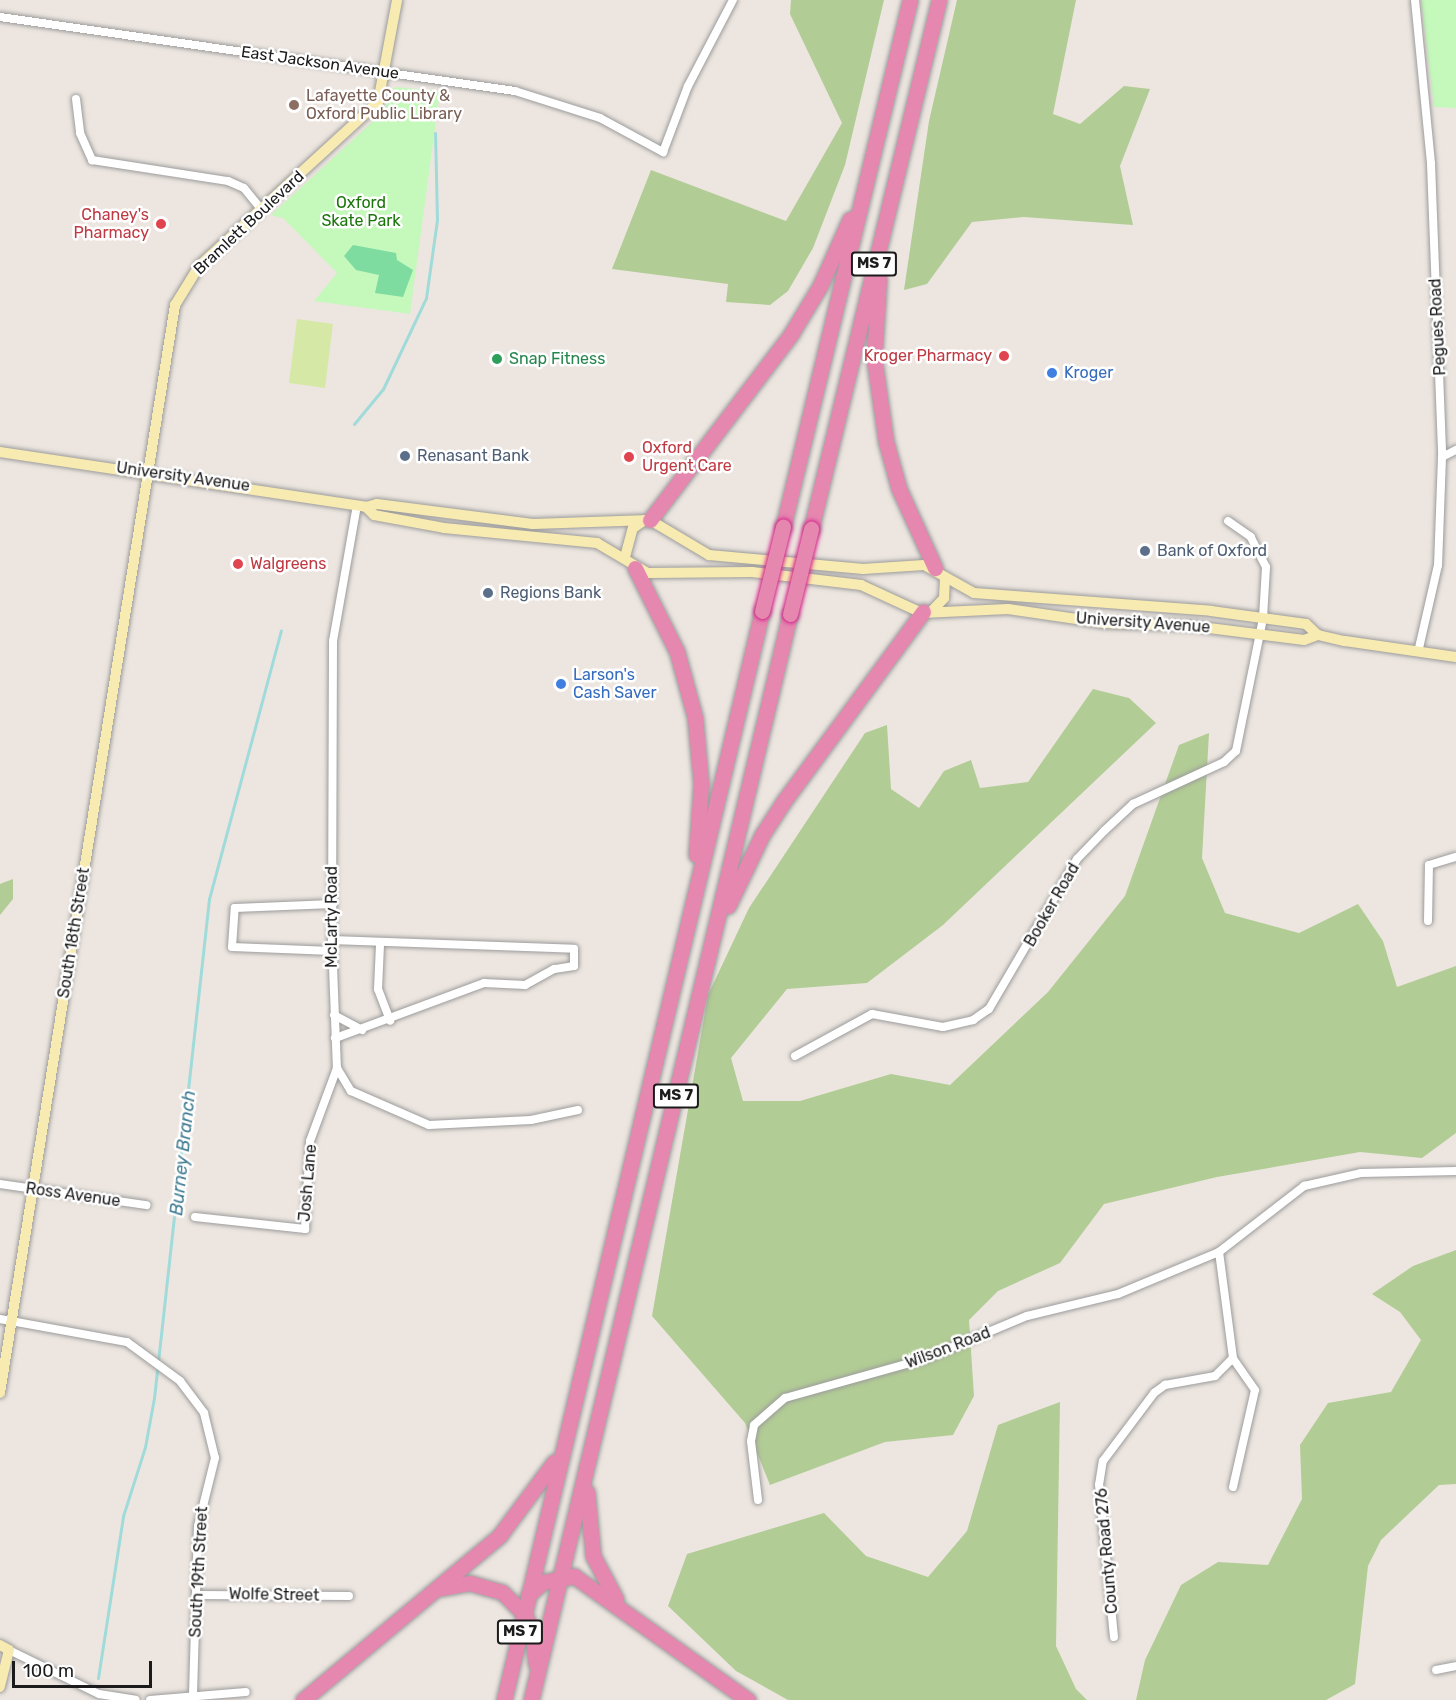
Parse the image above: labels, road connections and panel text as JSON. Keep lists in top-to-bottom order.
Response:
{
  "streets": {
    "highway": ["MS 7"],
    "main road": ["Bramlett Boulevard", "University Avenue", "South 18th Street"],
    "street": [
      "East Jackson Avenue",
      "Pegues Road",
      "Booker Road",
      "McLarty Road",
      "Josh Lane",
      "Ross Avenue",
      "Wilson Road",
      "County Road 276",
      "South 19th Street",
      "Wolfe Street"
    ]
  },
  "crossings": [
    ["East Jackson Avenue", "Bramlett Boulevard"],
    ["Bramlett Boulevard", "University Avenue"],
    ["Bramlett Boulevard", "South 18th Street"],
    ["Pegues Road", "University Avenue"],
    ["University Avenue", "Booker Road"],
    ["University Avenue", "McLarty Road"],
    ["University Avenue", "South 18th Street"],
    ["McLarty Road", "Josh Lane"],
    ["South 18th Street", "Ross Avenue"],
    ["South 18th Street", "South 19th Street"],
    ["South 19th Street", "Wolfe Street"]
  ],
  "water": ["Burney Branch"],
  "parks": ["Oxford Skate Park"],
  "places": [
    "Lafayette County & Oxford Public Library",
    "Chaney's Pharmacy",
    "Kroger Pharmacy",
    "Snap Fitness",
    "Kroger",
    "Renasant Bank",
    "Oxford Urgent Care",
    "Bank of Oxford",
    "Walgreens",
    "Regions Bank",
    "Larson's Cash Saver"
  ],
  "scale_bar": "100 m"
}
